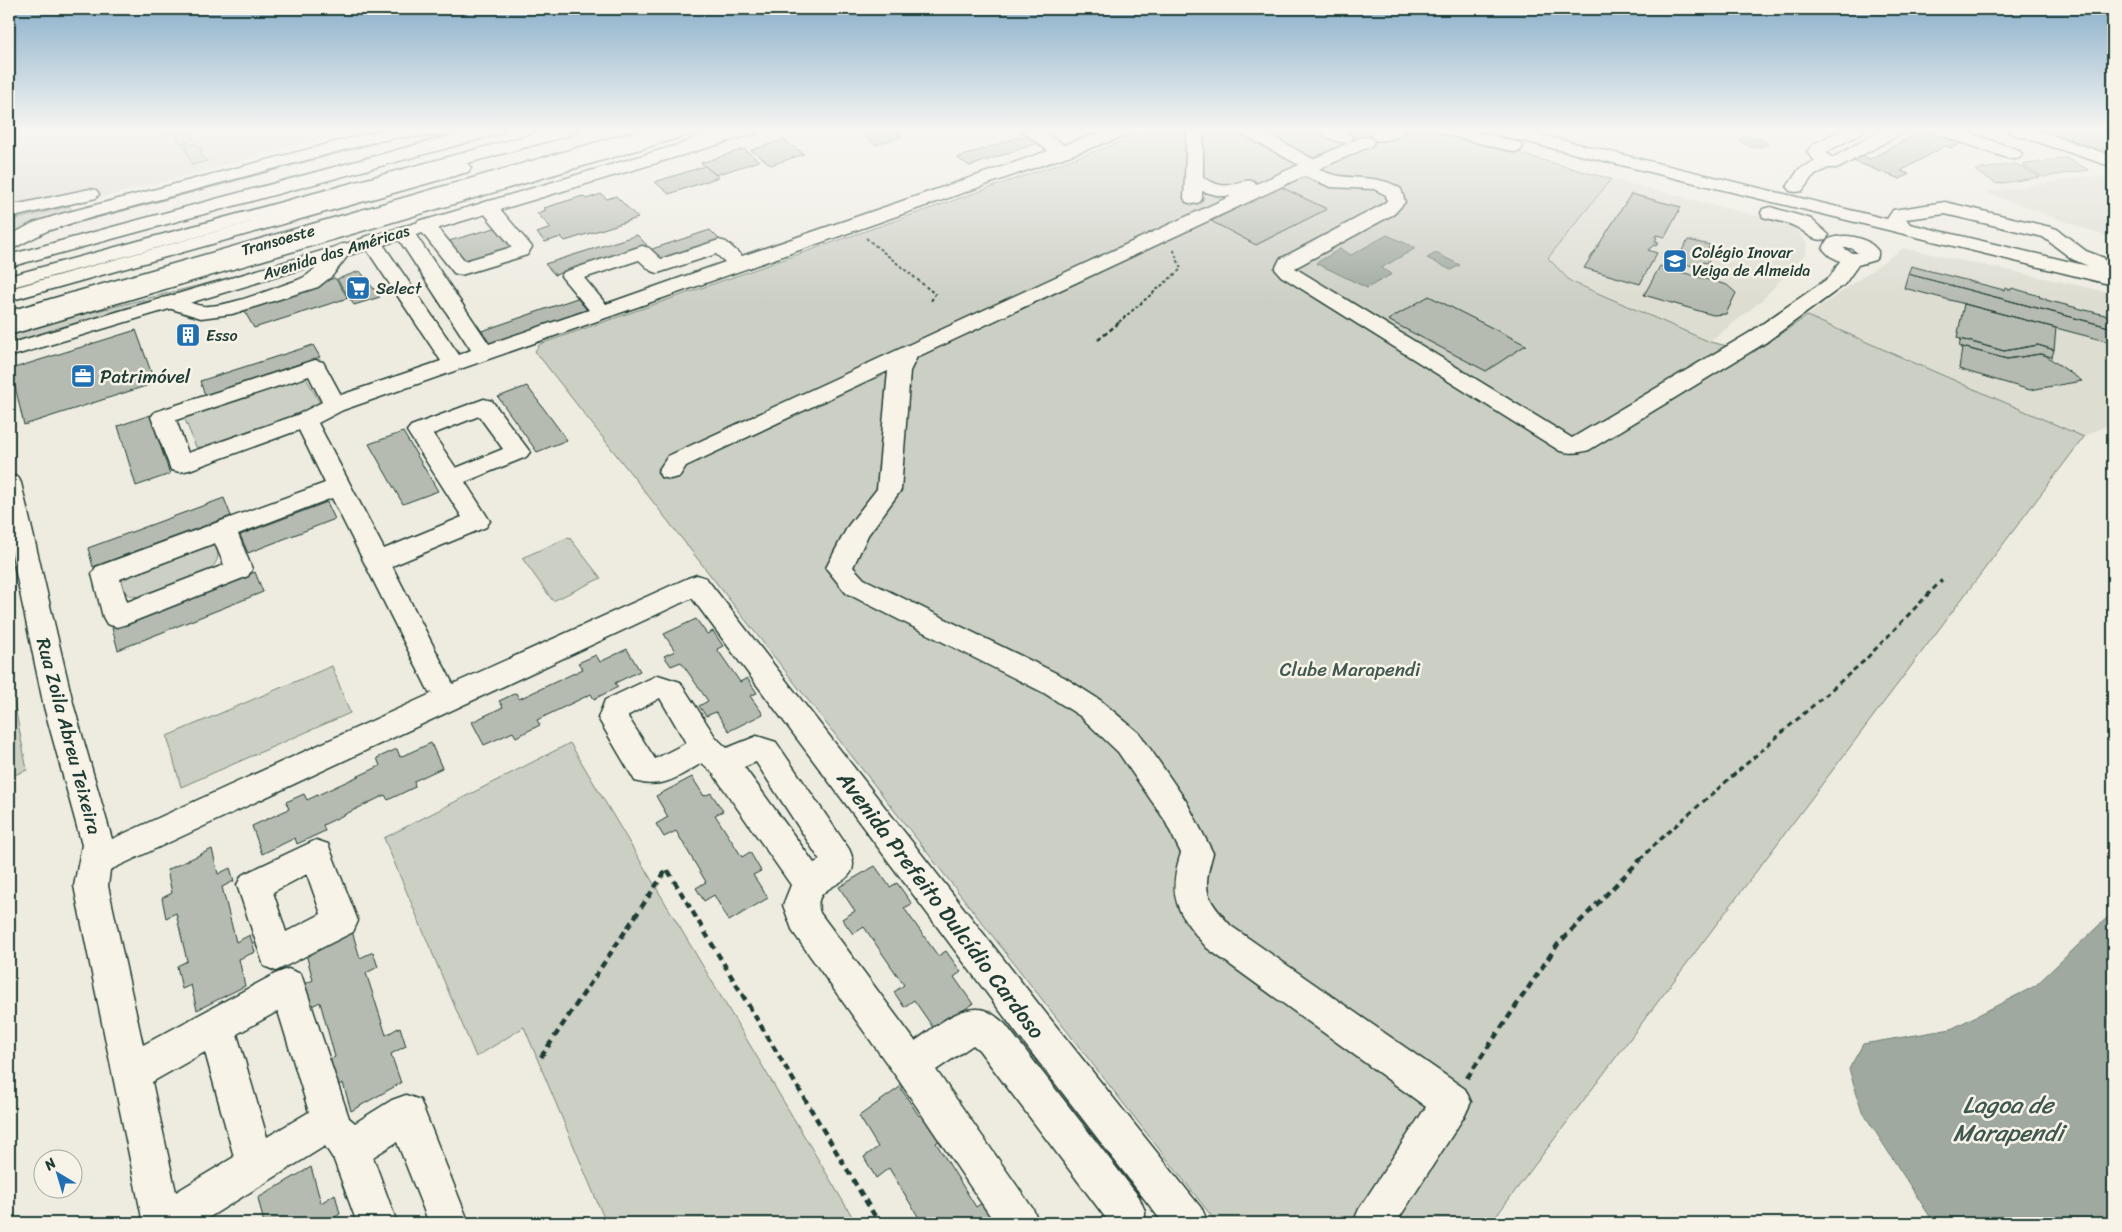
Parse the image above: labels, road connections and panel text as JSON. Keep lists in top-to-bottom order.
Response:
{
  "streets": {
    "main road": [
      "Transoeste",
      "Avenida das Américas",
      "Rua Zoila Abreu Teixeira",
      "Avenida Prefeito Dulcídio Cardoso"
    ]
  },
  "crossings": [
    ["Rua Zoila Abreu Teixeira", "Avenida Prefeito Dulcídio Cardoso"]
  ],
  "water": ["Lagoa de Marapendi"],
  "parks": ["Clube Marapendi"],
  "places": {
    "school or university": ["Colégio Inovar Veiga de Almeida"],
    "supermarket": ["Select"],
    "building": ["Esso"],
    "office": ["Patrimóvel"]
  },
  "north": "top left"
}
